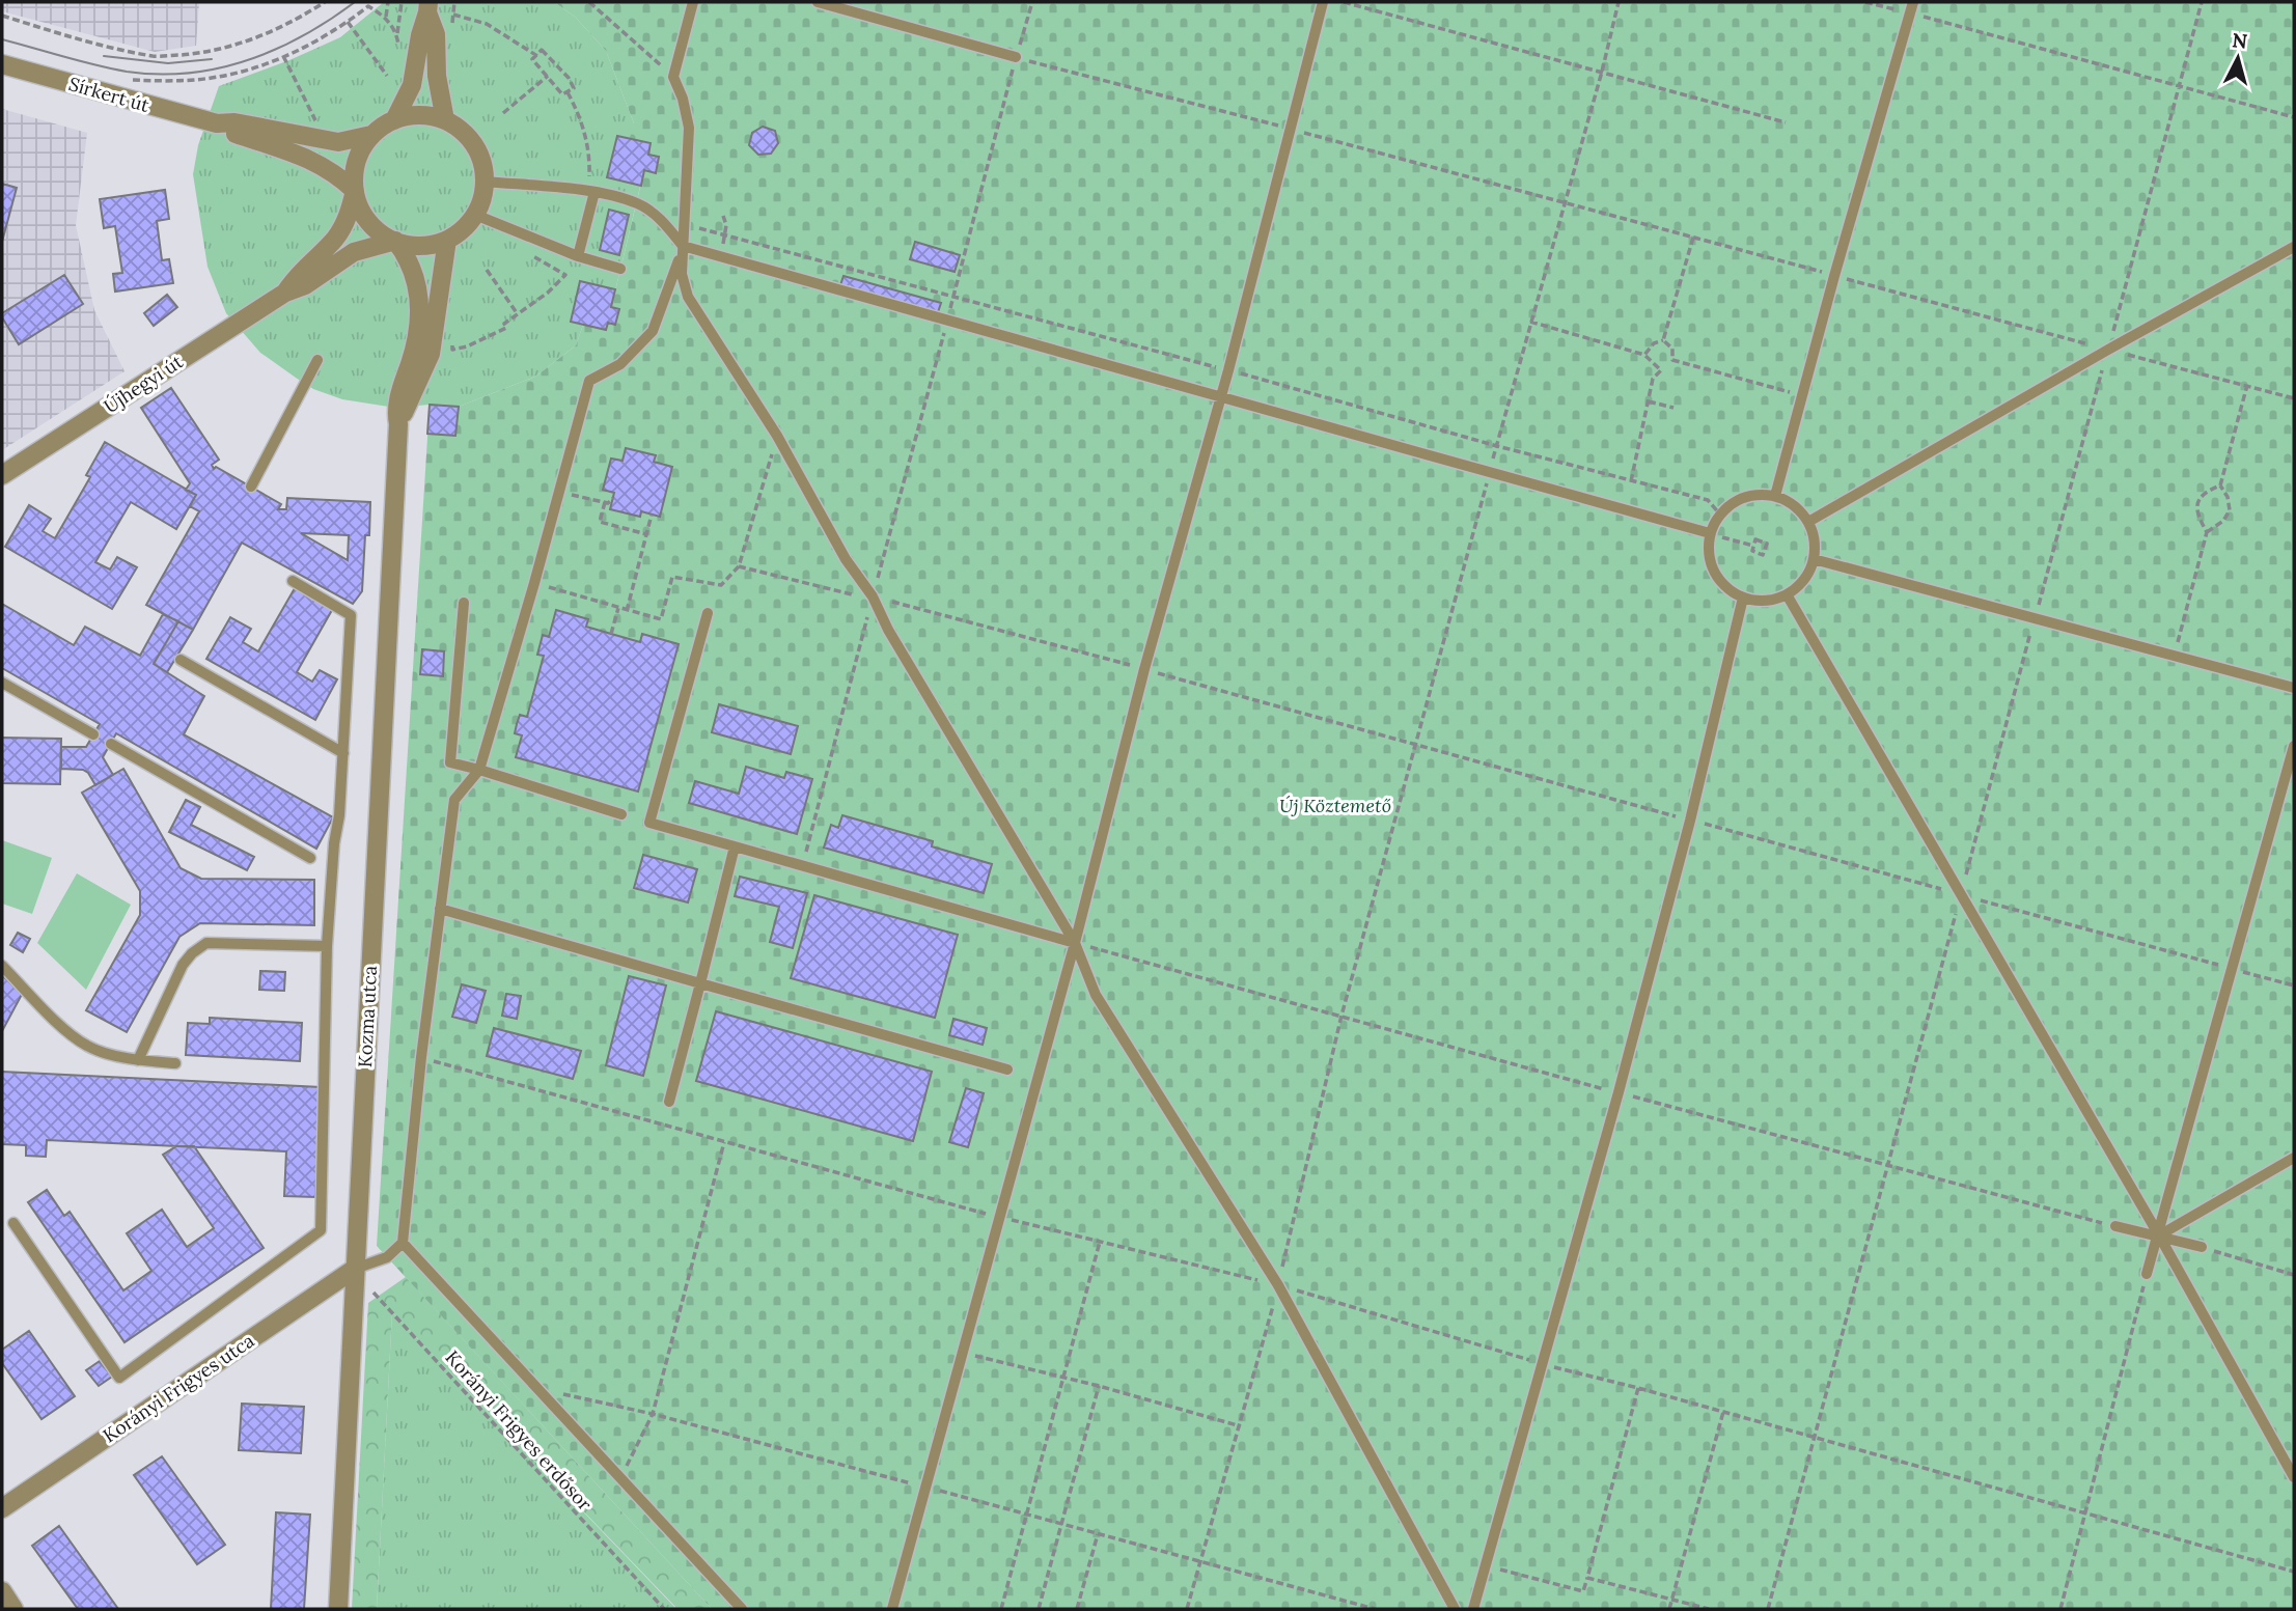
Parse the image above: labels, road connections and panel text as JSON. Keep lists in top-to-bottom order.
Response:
{
  "streets": {
    "street": [
      "Sírkert út",
      "Újhegyi út",
      "Kozma utca",
      "Korányi Frigyes utca"
    ],
    "path": ["Korányi Frigyes erdősor"]
  },
  "crossings": [
    ["Sírkert út", "Újhegyi út"],
    ["Sírkert út", "Kozma utca"],
    ["Újhegyi út", "Kozma utca"],
    ["Kozma utca", "Korányi Frigyes utca"],
    ["Kozma utca", "Korányi Frigyes erdősor"],
    ["Korányi Frigyes utca", "Korányi Frigyes erdősor"]
  ],
  "parks": ["Új Köztemető"],
  "north": "top"
}
